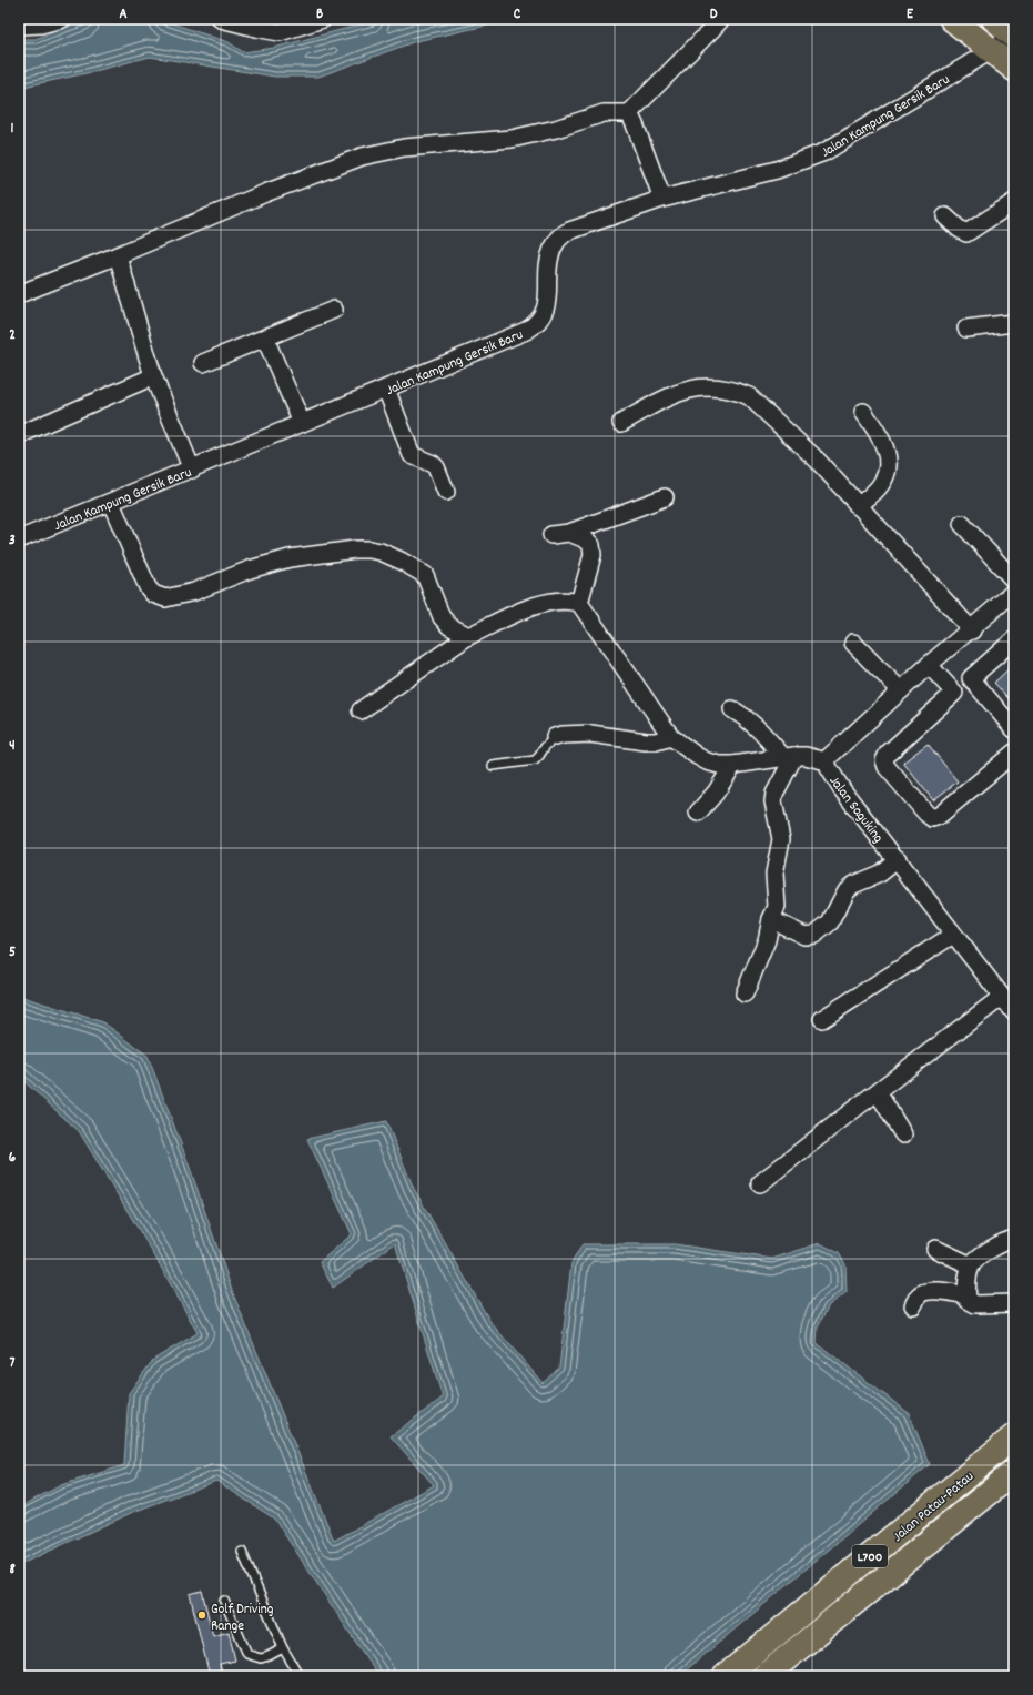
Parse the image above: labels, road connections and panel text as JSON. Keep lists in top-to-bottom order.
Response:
{
  "streets": {
    "main road": ["Jalan Patau-Patau", "L700"],
    "street": ["Jalan Kampung Gersik Baru", "Jalan Saguking"]
  },
  "places": ["Golf Driving Range"],
  "grid": {
    "columns": [
      "A",
      "B",
      "C",
      "D",
      "E"
    ],
    "rows": [
      "1",
      "2",
      "3",
      "4",
      "5",
      "6",
      "7",
      "8"
    ]
  }
}
